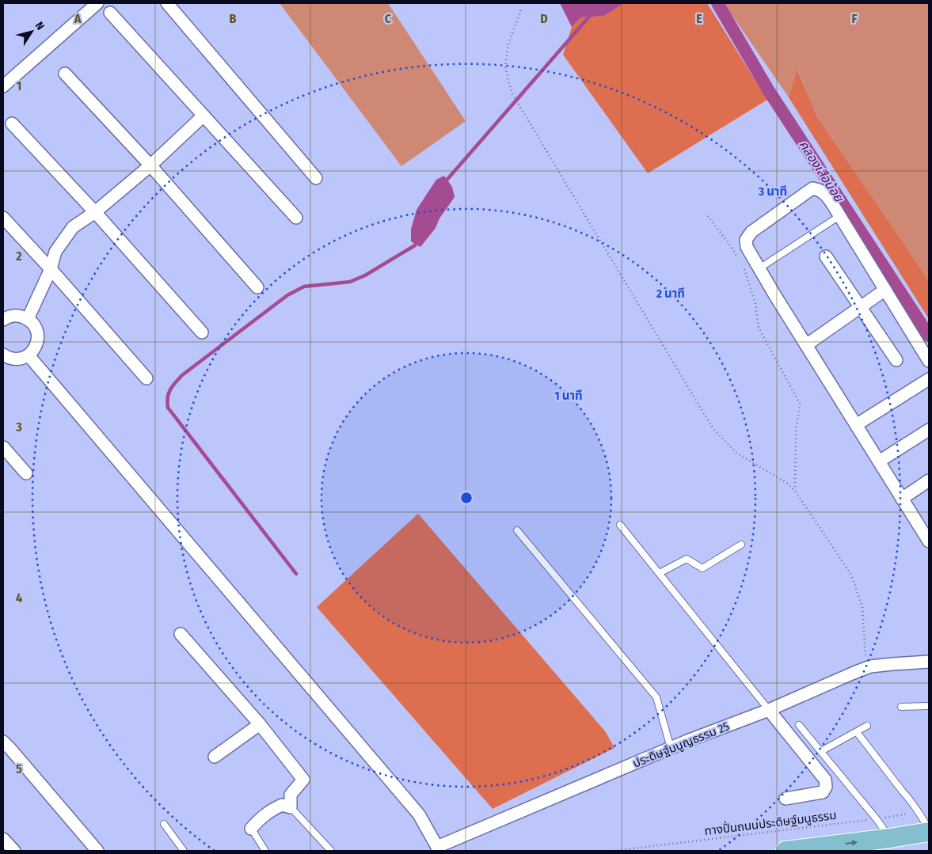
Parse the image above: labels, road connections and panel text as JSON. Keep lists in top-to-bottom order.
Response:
{
  "streets": {
    "street": ["ประดิษฐ์มนูญธรรม 25"],
    "path": ["ทางปั่นถนนประดิษฐ์มนูธรรม"]
  },
  "water": ["คลองเสือน้อย"],
  "north": "top right",
  "grid": {
    "columns": [
      "A",
      "B",
      "C",
      "D",
      "E",
      "F"
    ],
    "rows": [
      "1",
      "2",
      "3",
      "4",
      "5"
    ]
  },
  "rings": ["3 นาที", "2 นาที", "1 นาที"]
}
